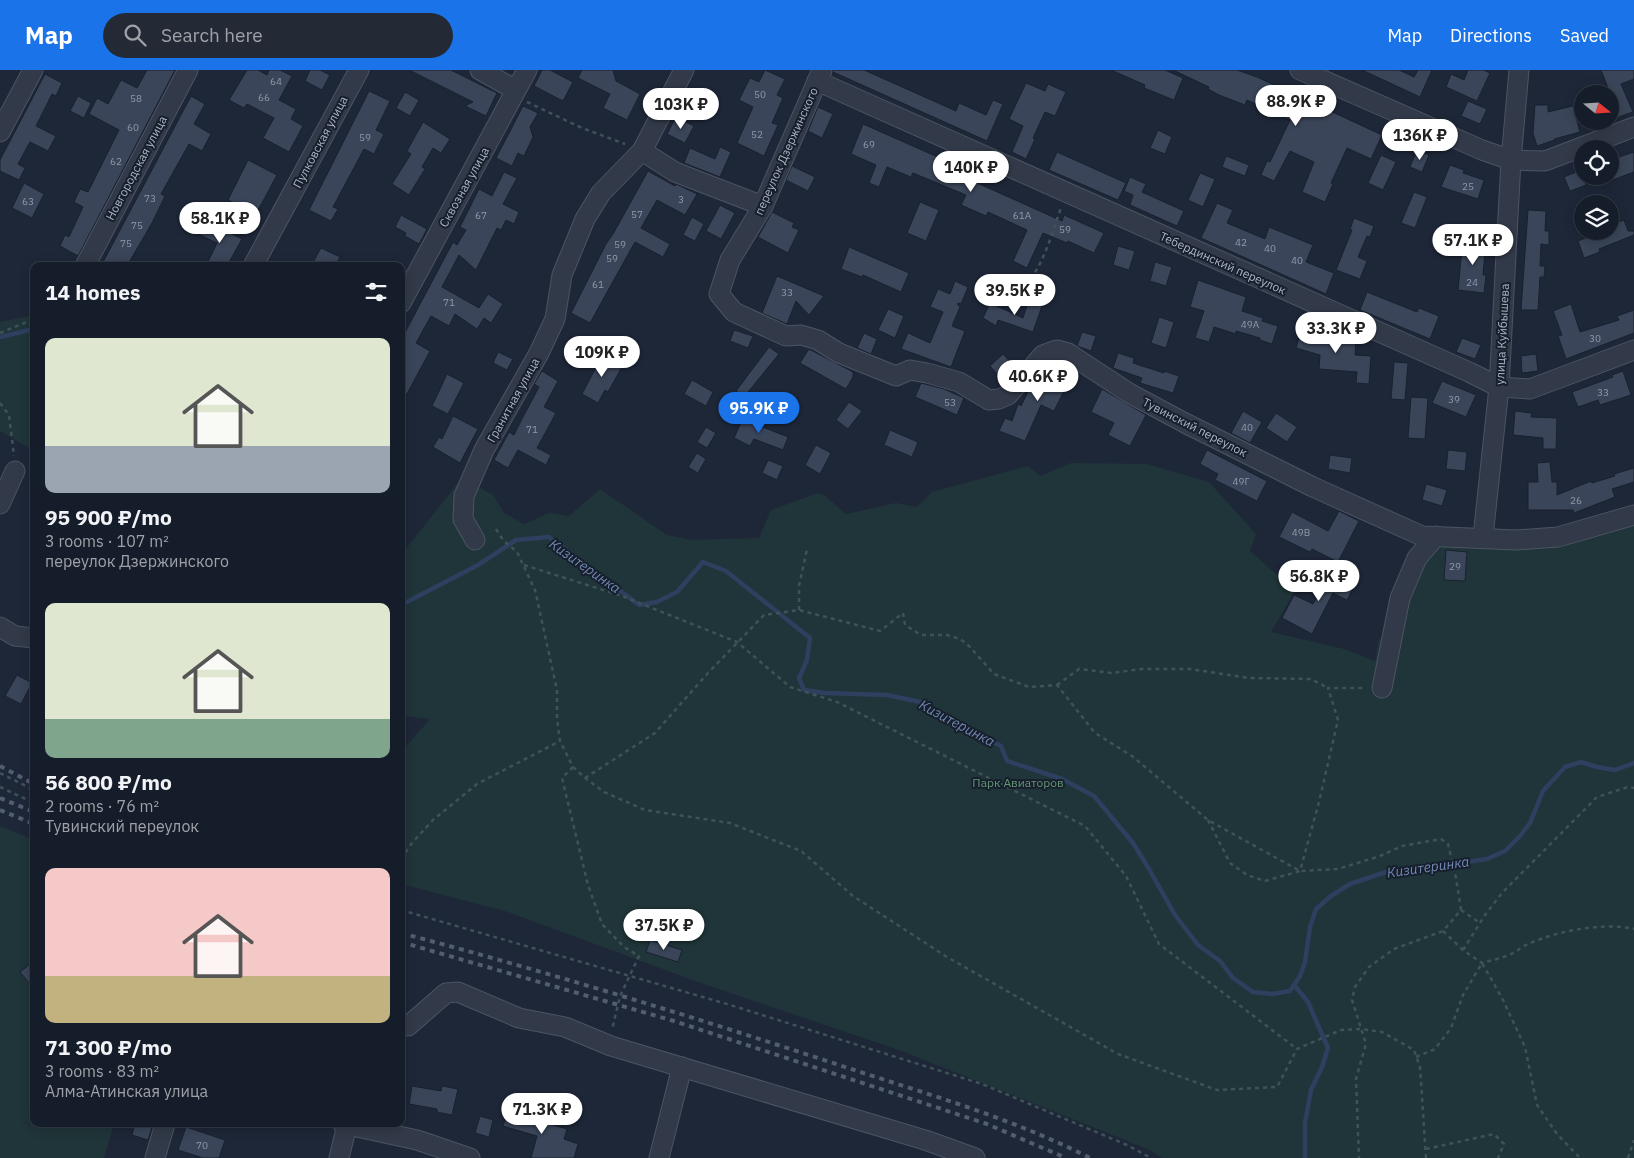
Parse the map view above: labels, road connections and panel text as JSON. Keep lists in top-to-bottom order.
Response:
{
  "streets": {
    "street": [
      "Пулковская улица",
      "переулок Дзержинского",
      "Новгородская улица",
      "Сквозная улица",
      "Тебердинский переулок",
      "улица Куйбышева",
      "Гранитная улица",
      "Тувинский переулок"
    ]
  },
  "crossings": [
    ["переулок Дзержинского", "Тебердинский переулок"],
    ["переулок Дзержинского", "Тувинский переулок"],
    ["Тебердинский переулок", "улица Куйбышева"],
    ["улица Куйбышева", "Тувинский переулок"]
  ],
  "water": ["Кизитеринка"],
  "parks": ["Парк Авиаторов"],
  "house_numbers": [
    "64",
    "50",
    "66",
    "58",
    "60",
    "52",
    "59",
    "69",
    "62",
    "25",
    "73",
    "3",
    "63",
    "57",
    "67",
    "61А",
    "75",
    "59",
    "42",
    "75",
    "59",
    "40",
    "59",
    "40",
    "24",
    "61",
    "33",
    "71",
    "49А",
    "30",
    "33",
    "39",
    "53",
    "40",
    "71",
    "49Г",
    "26",
    "49В",
    "29",
    "70"
  ],
  "north": "right",
  "page": {
    "header": "Map",
    "search": "Search here",
    "nav": ["Map", "Directions", "Saved"],
    "price": [
      "88.9K ₽",
      "103K ₽",
      "136K ₽",
      "140K ₽",
      "58.1K ₽",
      "57.1K ₽",
      "39.5K ₽",
      "33.3K ₽",
      "109K ₽",
      "40.6K ₽",
      "95.9K ₽",
      "56.8K ₽",
      "37.5K ₽",
      "71.3K ₽"
    ],
    "heading": "14 homes",
    "list": [
      {
        "name": "95 900 ₽/mo",
        "note": "3 rooms · 107 m² · переулок Дзержинского"
      },
      {
        "name": "56 800 ₽/mo",
        "note": "2 rooms · 76 m² · Тувинский переулок"
      },
      {
        "name": "71 300 ₽/mo",
        "note": "3 rooms · 83 m² · Алма-Атинская улица"
      }
    ]
  }
}
